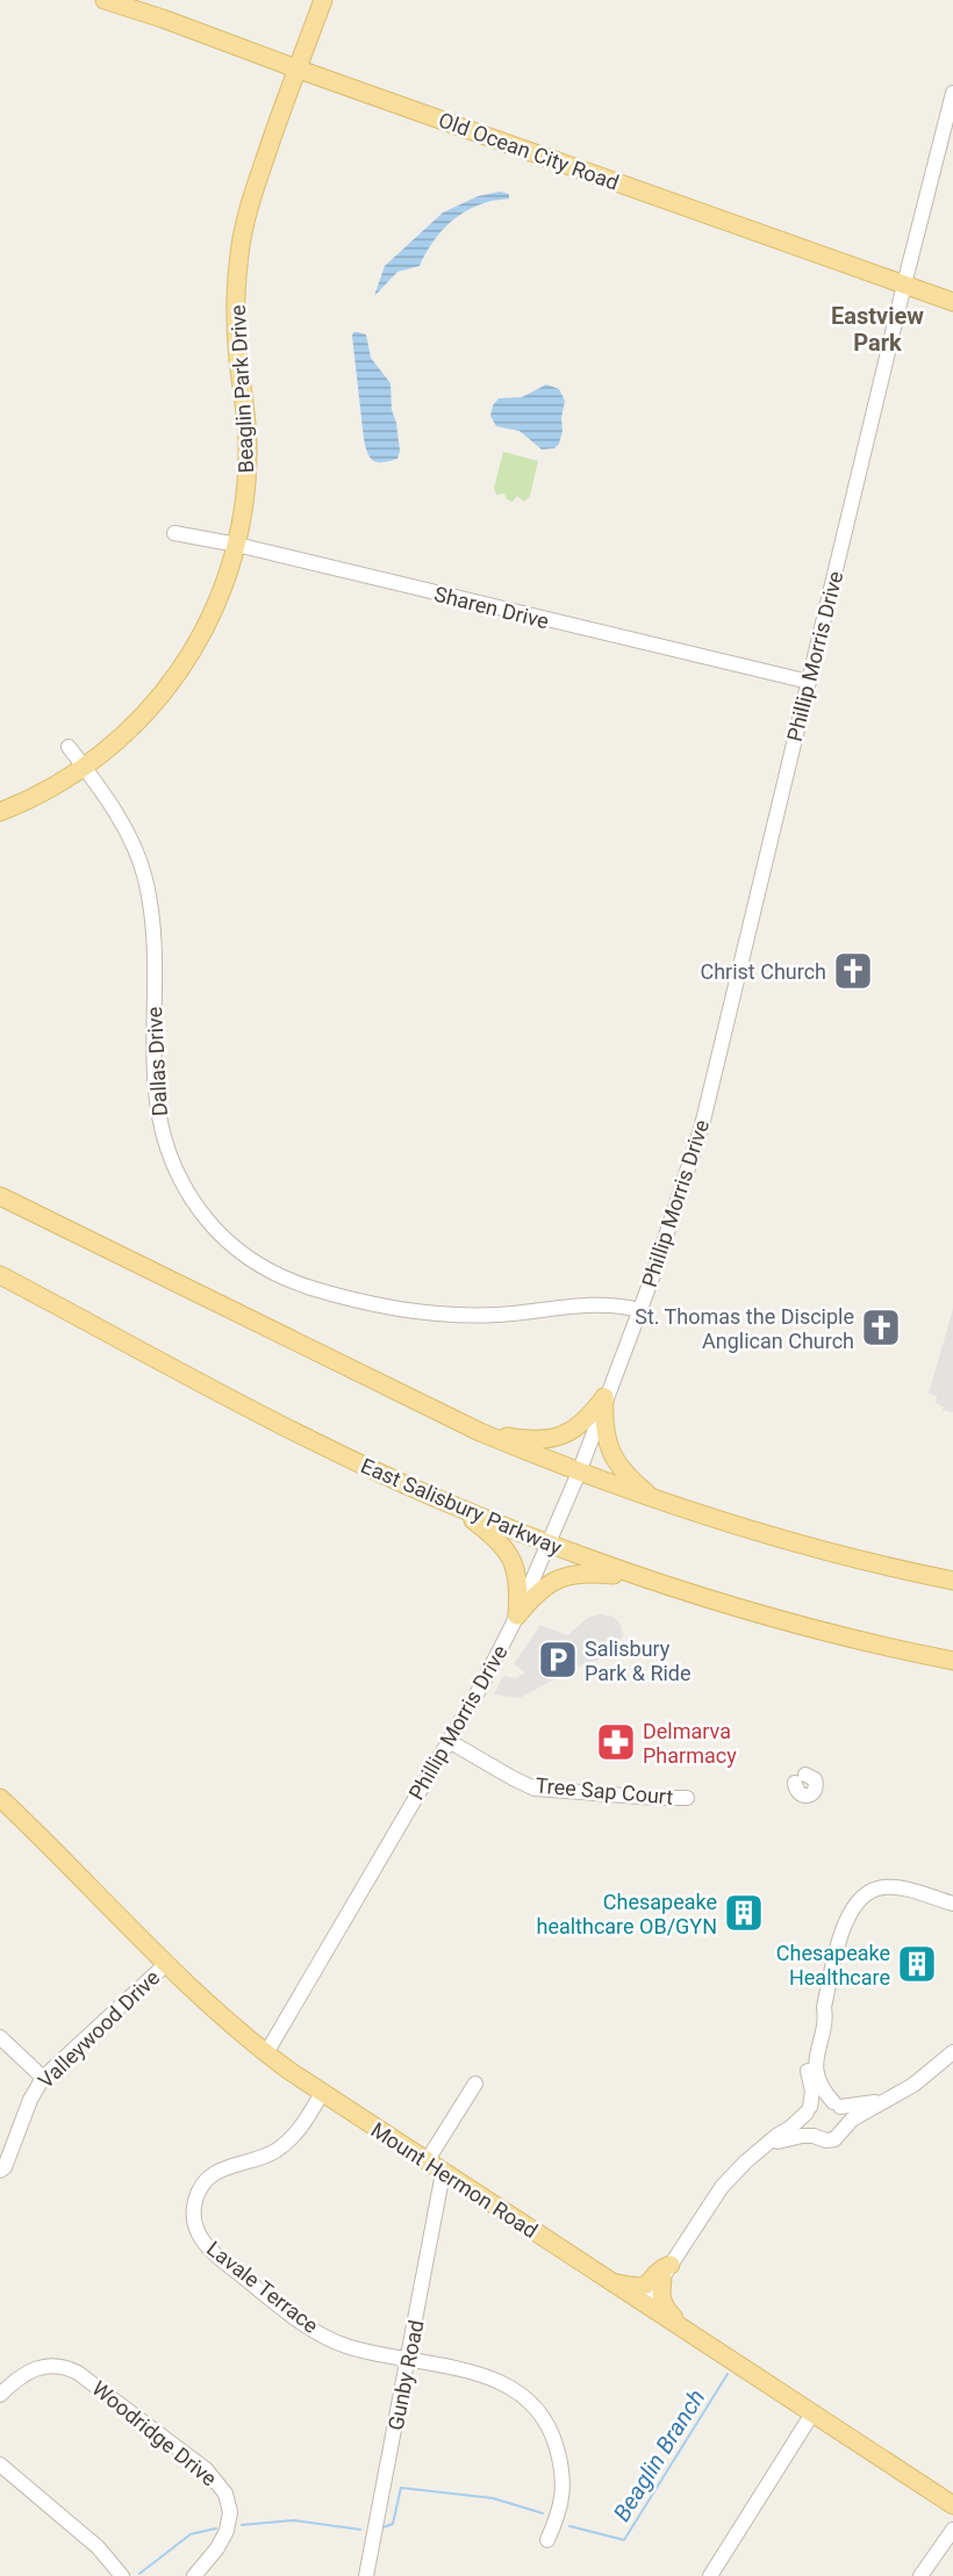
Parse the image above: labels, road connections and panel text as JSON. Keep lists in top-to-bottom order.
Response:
{
  "streets": {
    "main road": [
      "Old Ocean City Road",
      "Beaglin Park Drive",
      "East Salisbury Parkway",
      "Mount Hermon Road"
    ],
    "street": [
      "Sharen Drive",
      "Phillip Morris Drive",
      "Dallas Drive",
      "Tree Sap Court",
      "Valleywood Drive",
      "Lavale Terrace",
      "Gunby Road",
      "Woodridge Drive"
    ]
  },
  "crossings": [
    ["Old Ocean City Road", "Beaglin Park Drive"],
    ["Old Ocean City Road", "Phillip Morris Drive"],
    ["Beaglin Park Drive", "Sharen Drive"],
    ["Beaglin Park Drive", "Dallas Drive"],
    ["Sharen Drive", "Phillip Morris Drive"],
    ["Phillip Morris Drive", "Dallas Drive"],
    ["Phillip Morris Drive", "East Salisbury Parkway"],
    ["Phillip Morris Drive", "Tree Sap Court"],
    ["Phillip Morris Drive", "Mount Hermon Road"],
    ["Valleywood Drive", "Mount Hermon Road"],
    ["Mount Hermon Road", "Lavale Terrace"],
    ["Mount Hermon Road", "Gunby Road"],
    ["Lavale Terrace", "Gunby Road"]
  ],
  "districts": ["Eastview Park"],
  "water": ["Beaglin Branch"],
  "places": {
    "church": ["Christ Church", "St. Thomas the Disciple Anglican Church"],
    "parking": ["Salisbury Park & Ride"],
    "pharmacy": ["Delmarva Pharmacy"],
    "building": ["Chesapeake healthcare OB/GYN", "Chesapeake Healthcare"]
  }
}
